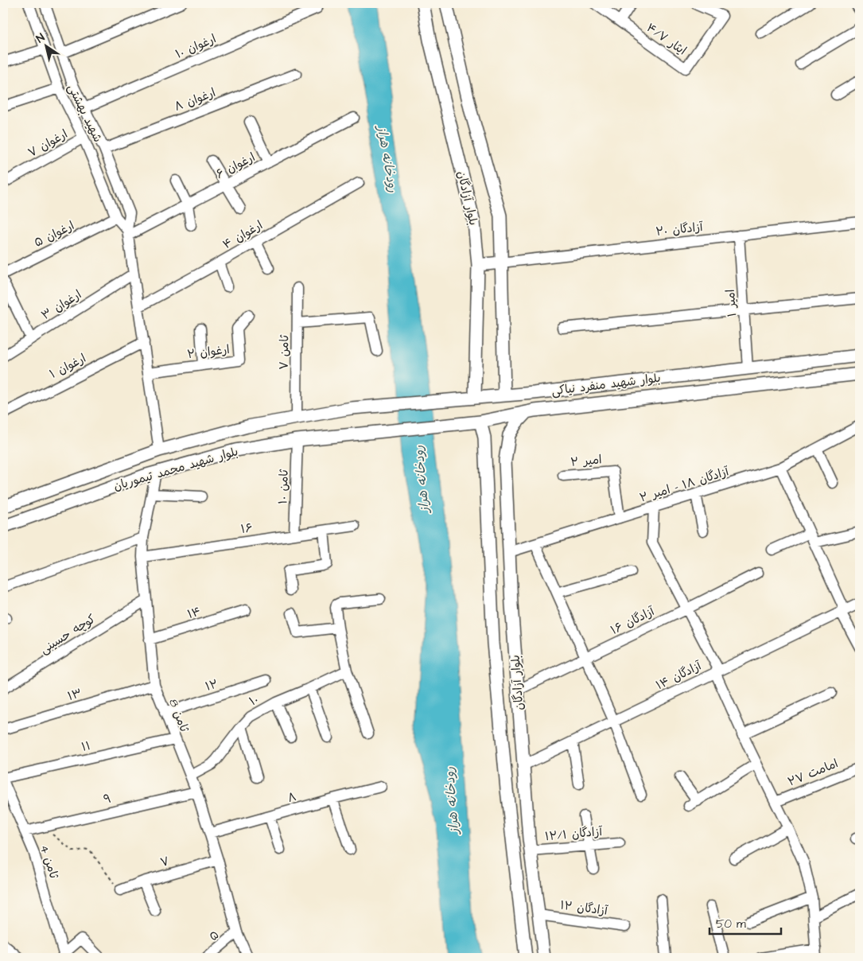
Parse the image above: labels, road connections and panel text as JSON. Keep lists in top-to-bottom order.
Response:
{
  "streets": {
    "main road": ["بلوار آزادگان", "بلوار شهید منفرد نیاکی", "بلوار شهید محمد تیموریان"],
    "street": [
      "ایثار ۴/۷",
      "ارغوان ۱۰",
      "ارغوان ۸",
      "شهید بهشتی",
      "ارغوان ۷",
      "ارغوان ۶",
      "آزادگان ۲۰",
      "ارغوان ۵",
      "ارغوان ۴",
      "امیر ۱",
      "ارغوان ۳",
      "ارغوان ۲",
      "ثامن ۷",
      "ارغوان ۱",
      "امیر ۲",
      "آزادگان ۱۸ - امیر ۲",
      "ثامن ۱۰",
      "۱۶",
      "۱۴",
      "آزادگان ۱۶",
      "کوچه حسینی",
      "آزادگان ۱۴",
      "۱۲",
      "۱۳",
      "۱۰",
      "ثامن 8",
      "۱۱",
      "امامت ۲۷",
      "۸",
      "۹",
      "آزادگان ۱۲/۱",
      "ثامن 4",
      "۷",
      "آزادگان ۱۲",
      "۵"
    ]
  },
  "crossings": [
    ["ارغوان ۱۰", "شهید بهشتی"],
    ["ارغوان ۸", "شهید بهشتی"],
    ["شهید بهشتی", "ارغوان ۷"],
    ["شهید بهشتی", "ارغوان ۶"],
    ["شهید بهشتی", "ارغوان ۵"],
    ["شهید بهشتی", "ارغوان ۴"],
    ["شهید بهشتی", "ارغوان ۳"],
    ["شهید بهشتی", "ارغوان ۲"],
    ["شهید بهشتی", "ارغوان ۱"],
    ["شهید بهشتی", "بلوار شهید محمد تیموریان"],
    ["بلوار آزادگان", "بلوار شهید منفرد نیاکی"],
    ["بلوار آزادگان", "آزادگان ۱۸ - امیر ۲"],
    ["بلوار آزادگان", "آزادگان ۱۶"],
    ["بلوار آزادگان", "آزادگان ۱۴"],
    ["بلوار آزادگان", "آزادگان ۱۲/۱"],
    ["بلوار آزادگان", "آزادگان ۱۲"],
    ["آزادگان ۲۰", "امیر ۱"],
    ["امیر ۱", "بلوار شهید منفرد نیاکی"],
    ["ثامن ۷", "بلوار شهید محمد تیموریان"],
    ["بلوار شهید منفرد نیاکی", "بلوار شهید محمد تیموریان"],
    ["امیر ۲", "آزادگان ۱۸ - امیر ۲"],
    ["بلوار شهید محمد تیموریان", "ثامن ۱۰"],
    ["بلوار شهید محمد تیموریان", "ثامن 8"],
    ["ثامن ۱۰", "۱۶"],
    ["۱۶", "ثامن 8"],
    ["۱۴", "ثامن 8"],
    ["کوچه حسینی", "ثامن 8"],
    ["۱۲", "ثامن 8"],
    ["۱۳", "ثامن 8"],
    ["۱۰", "ثامن 8"],
    ["ثامن 8", "۱۱"],
    ["ثامن 8", "۸"],
    ["ثامن 8", "۹"],
    ["ثامن 8", "۷"],
    ["ثامن 8", "۵"],
    ["۱۱", "ثامن 4"],
    ["۹", "ثامن 4"]
  ],
  "water": ["رودخانه هراز"],
  "scale_bar": "50 m",
  "north": "top left"
}
